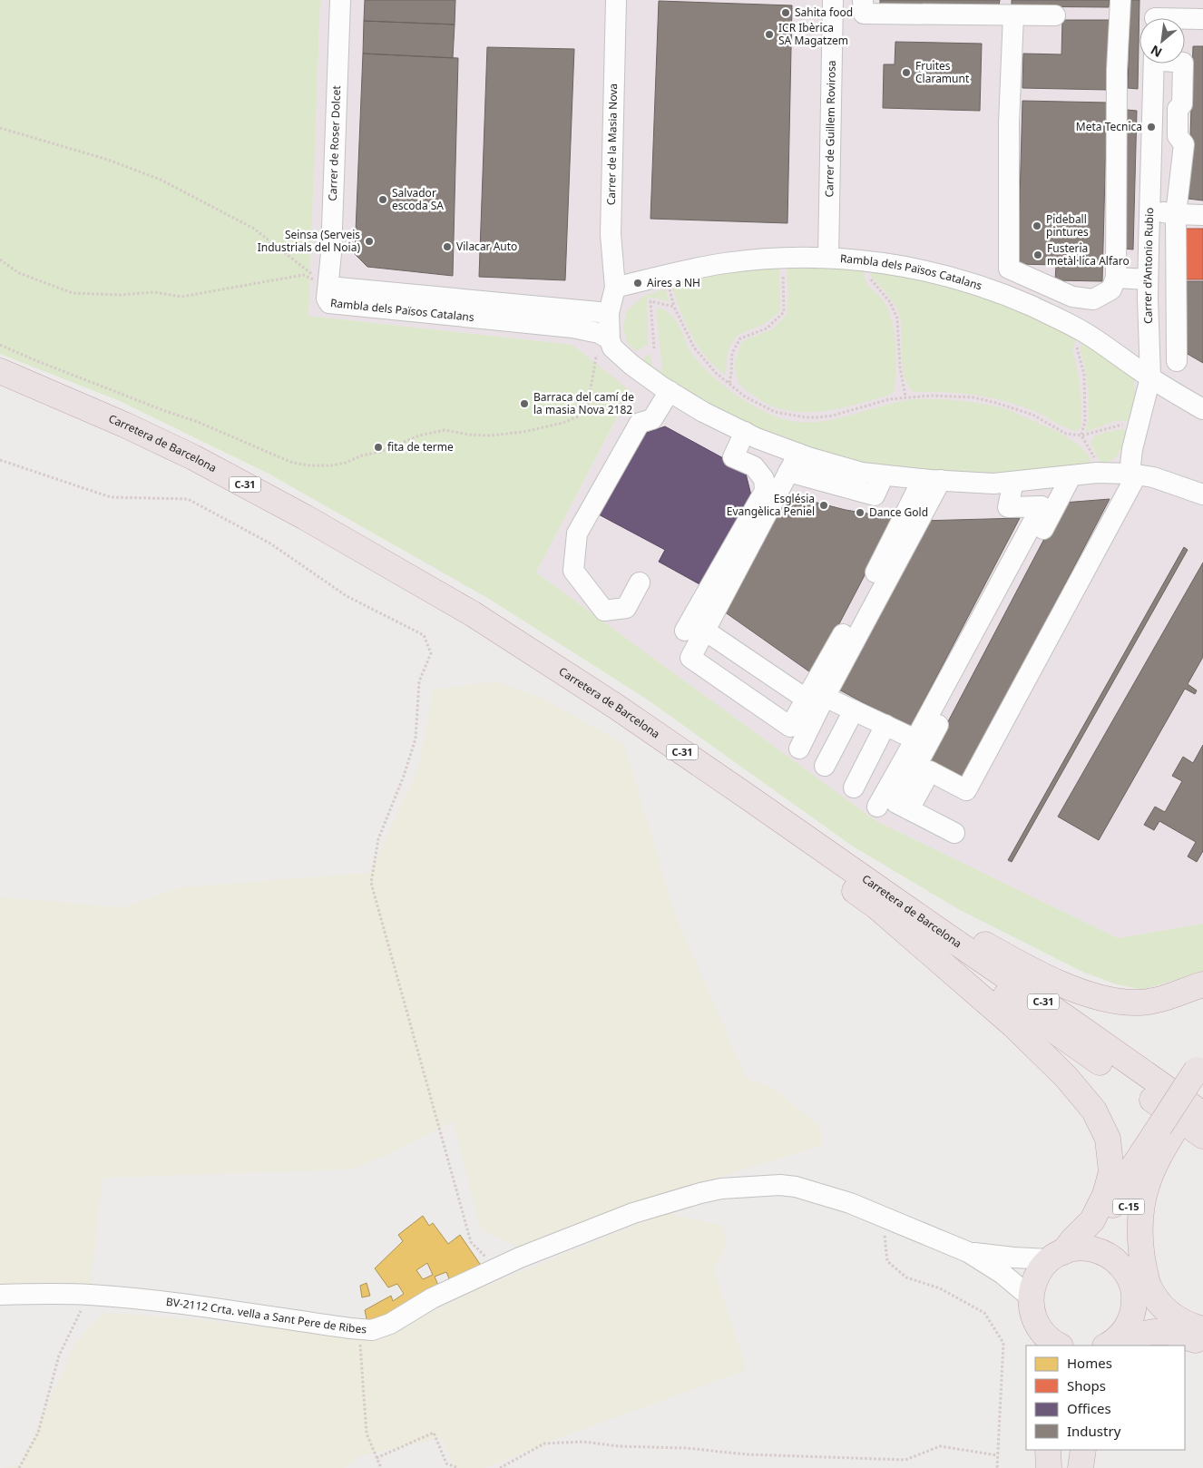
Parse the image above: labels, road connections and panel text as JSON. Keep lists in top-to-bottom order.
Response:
{
  "streets": {
    "highway": ["Carretera de Barcelona", "C-31", "C-15"],
    "street": [
      "Carrer de Guillem Rovirosa",
      "Carrer de Roser Dolcet",
      "Carrer de la Masia Nova",
      "Carrer d'Antonio Rubio",
      "Rambla dels Països Catalans",
      "BV-2112 Crta. vella a Sant Pere de Ribes"
    ]
  },
  "crossings": [
    ["Carrer de Guillem Rovirosa", "Rambla dels Països Catalans"],
    ["Carrer de Roser Dolcet", "Rambla dels Països Catalans"],
    ["Carrer de la Masia Nova", "Rambla dels Països Catalans"],
    ["Carrer d'Antonio Rubio", "Rambla dels Països Catalans"]
  ],
  "places": [
    "Sahita food",
    "ICR Ibèrica SA Magatzem",
    "Fruites Claramunt",
    "Meta Tecnica",
    "Salvador escoda SA",
    "Pideball pintures",
    "Seinsa (Serveis Industrials del Noia)",
    "Vilacar Auto",
    "Fusteria metàl·lica Alfaro",
    "Aires a NH",
    "Barraca del camí de la masia Nova 2182",
    "fita de terme",
    "Església Evangèlica Peniel",
    "Dance Gold"
  ],
  "legend": [
    "Homes",
    "Shops",
    "Offices",
    "Industry"
  ],
  "north": "bottom left"
}
